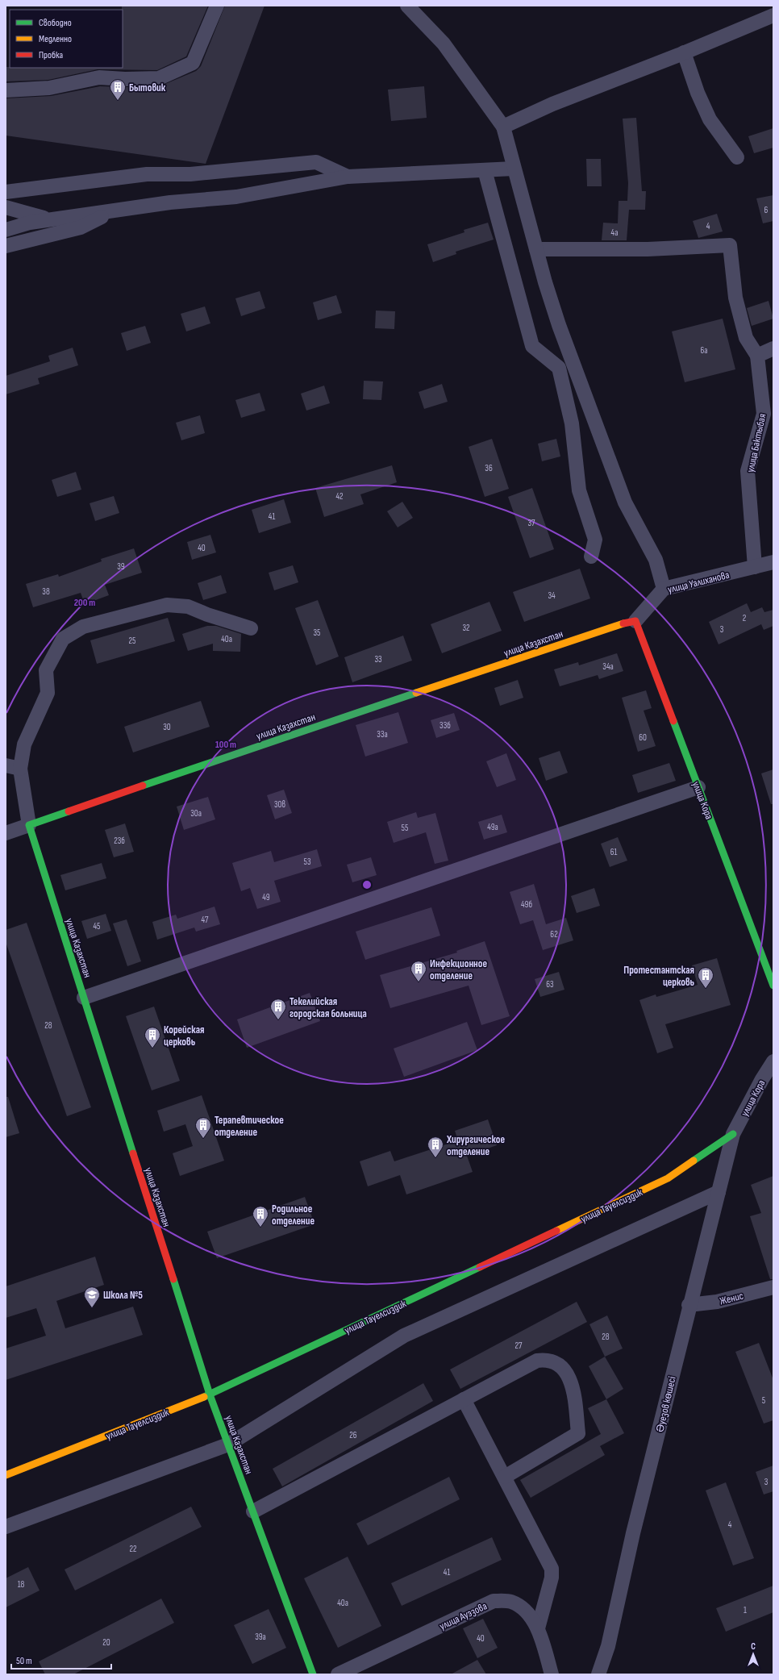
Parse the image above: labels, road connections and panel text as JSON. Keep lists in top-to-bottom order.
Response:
{
  "streets": {
    "street": [
      "улица Бактыбая",
      "улица Уалиханова",
      "улица Казахстан",
      "улица Кора",
      "улица Тауелсиздик",
      "Женис",
      "Әуезов көшесі",
      "улица Ауэзова"
    ]
  },
  "crossings": [
    ["улица Бактыбая", "улица Уалиханова"],
    ["улица Уалиханова", "улица Казахстан"],
    ["улица Уалиханова", "улица Кора"],
    ["улица Казахстан", "улица Кора"],
    ["улица Казахстан", "улица Тауелсиздик"],
    ["улица Кора", "улица Тауелсиздик"],
    ["улица Кора", "Әуезов көшесі"],
    ["улица Тауелсиздик", "Әуезов көшесі"],
    ["Женис", "Әуезов көшесі"]
  ],
  "places": {
    "building": [
      "Бытовик",
      "Инфекционное отделение",
      "Протестантская церковь",
      "Текелийская городская больница",
      "Корейская церковь",
      "Терапевтическое отделение",
      "Хирургическое отделение",
      "Родильное отделение"
    ],
    "school or university": ["Школа №5"]
  },
  "house_numbers": [
    "6",
    "4",
    "4а",
    "6а",
    "36",
    "42",
    "41",
    "37",
    "40",
    "39",
    "38",
    "34",
    "2",
    "32",
    "3",
    "35",
    "40а",
    "25",
    "33",
    "34а",
    "33б",
    "30",
    "33а",
    "60",
    "30в",
    "30а",
    "49а",
    "55",
    "23б",
    "61",
    "53",
    "49",
    "49б",
    "47",
    "45",
    "62",
    "63",
    "28",
    "28",
    "27",
    "5",
    "26",
    "3",
    "4",
    "22",
    "41",
    "18",
    "40а",
    "1",
    "39а",
    "40",
    "20"
  ],
  "legend": ["Свободно", "Медленно", "Пробка"],
  "scale_bar": "50 m",
  "north": "top",
  "rings": ["200 m", "100 m"]
}
